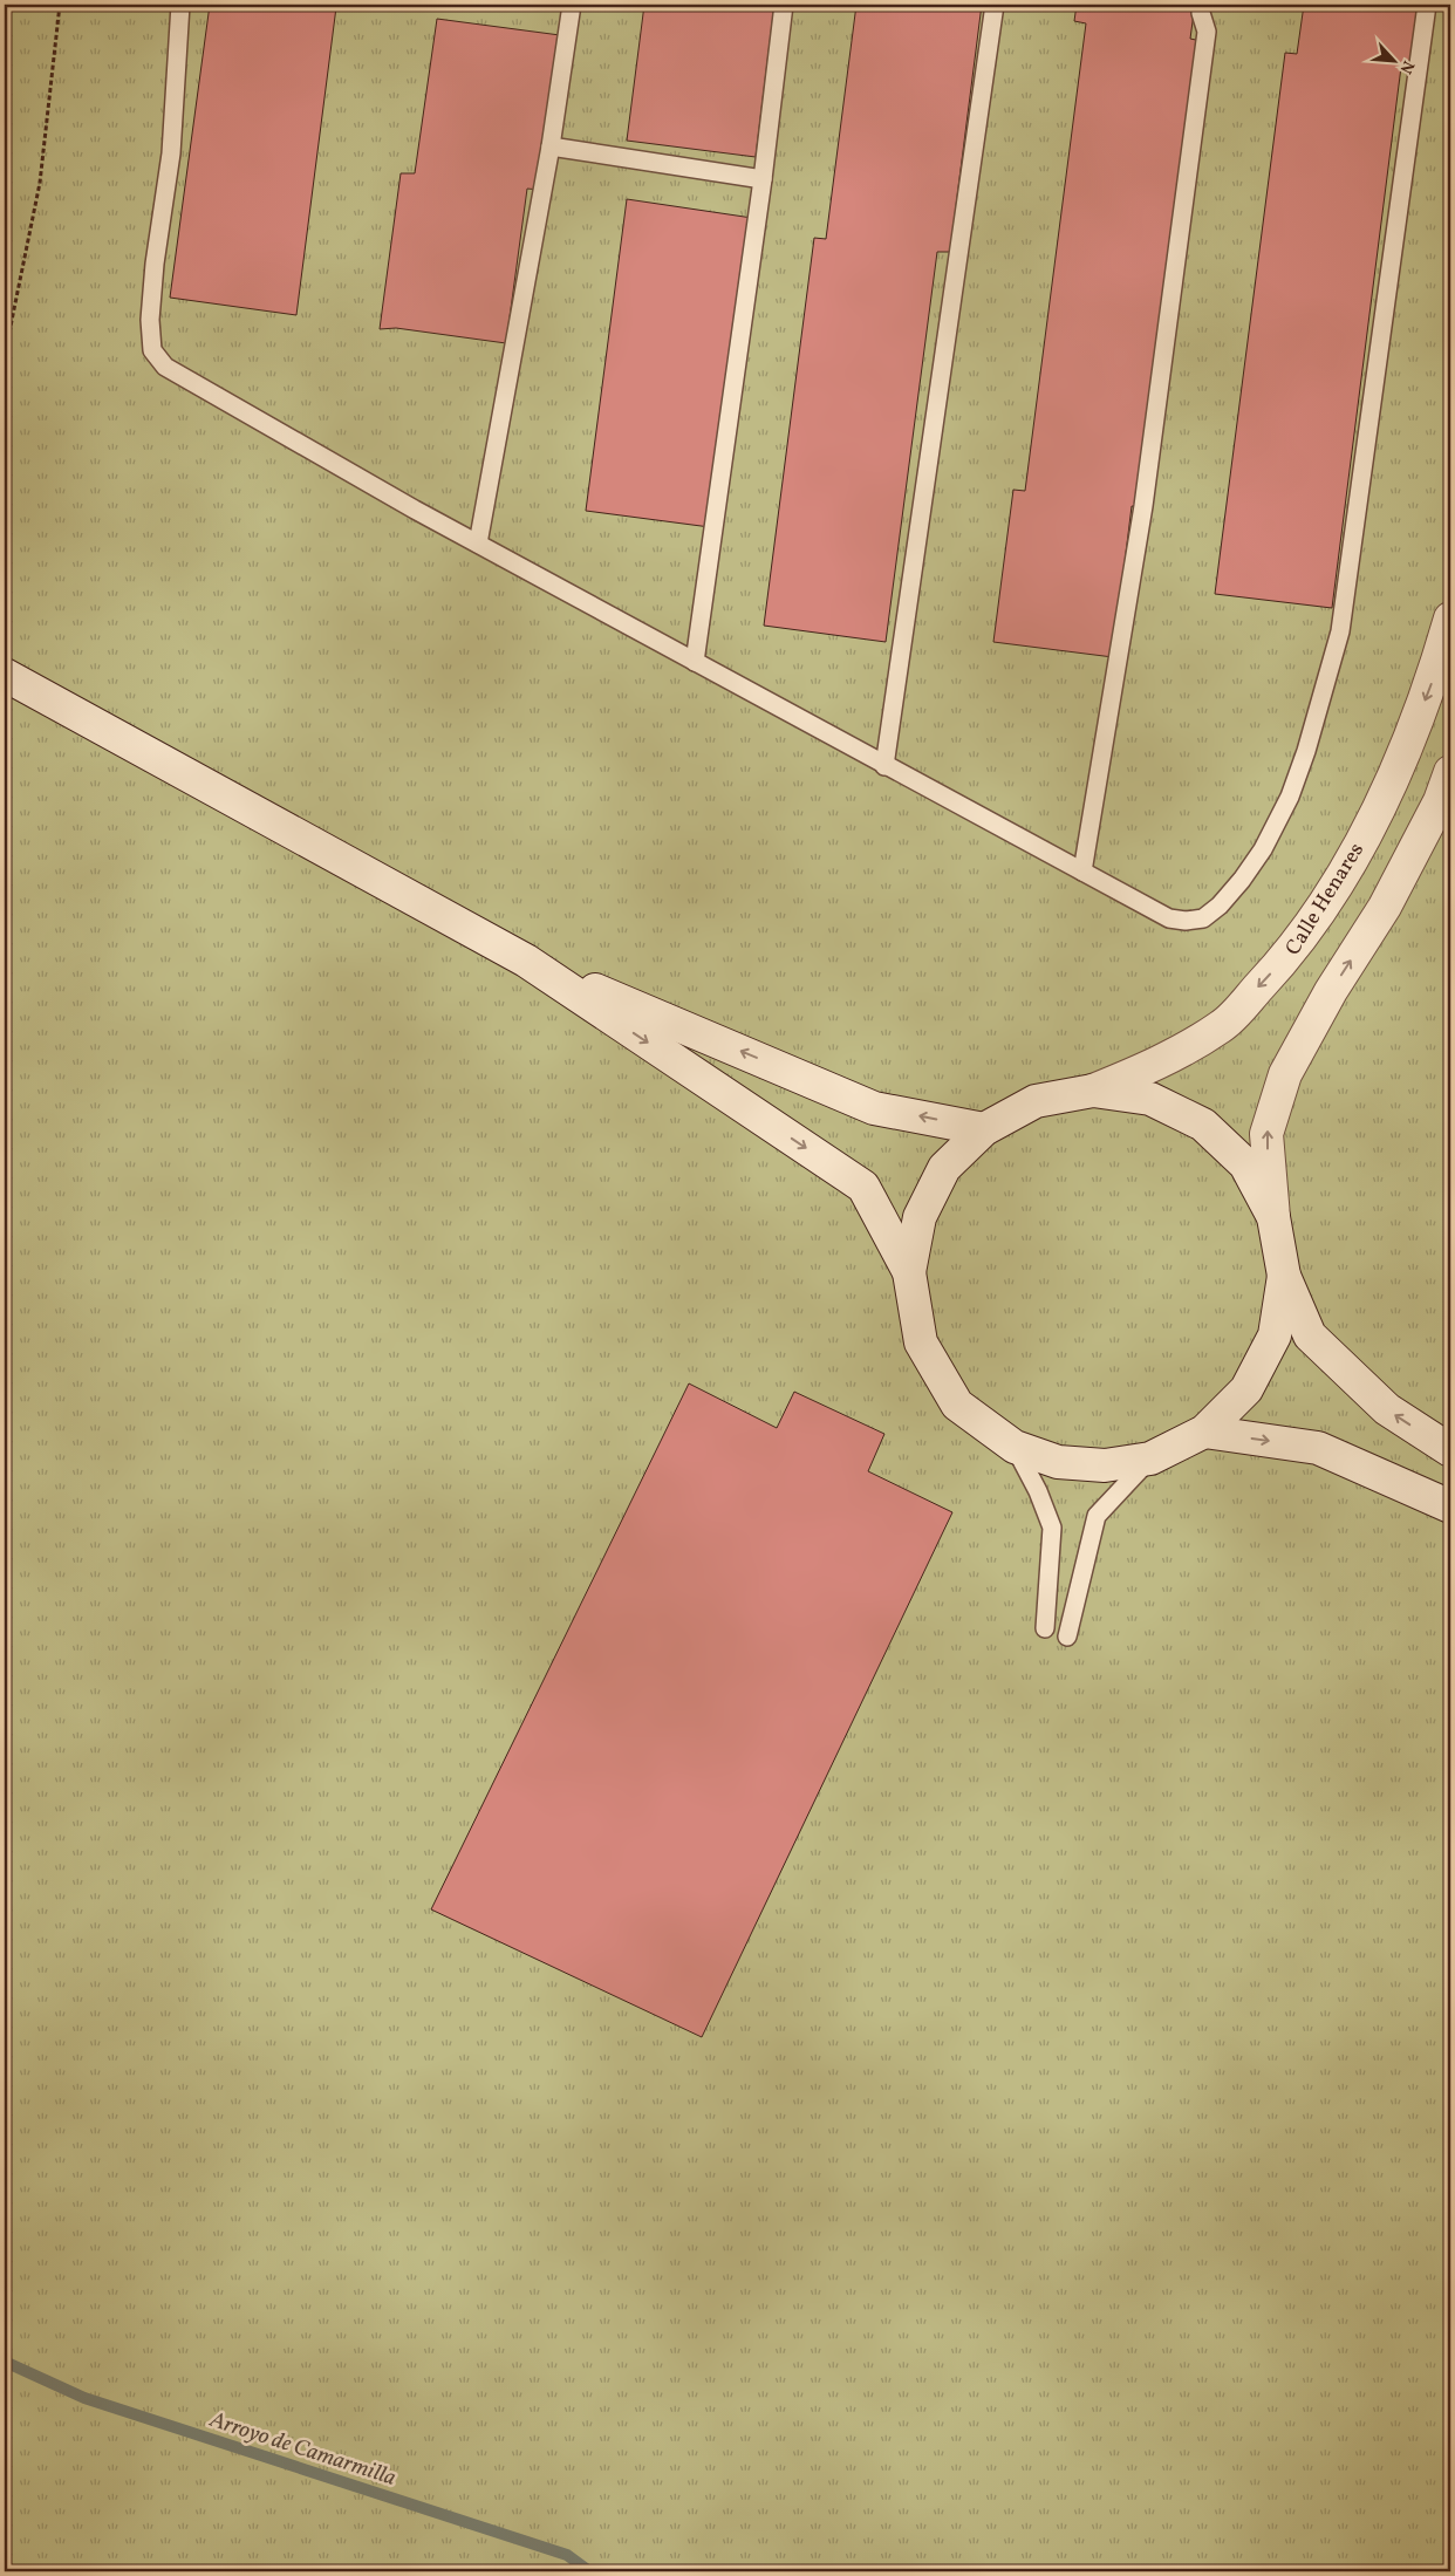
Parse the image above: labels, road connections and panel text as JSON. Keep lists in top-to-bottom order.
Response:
{
  "streets": {
    "street": ["Calle Henares"]
  },
  "water": ["Arroyo de Camarmilla"],
  "north": "bottom right"
}
